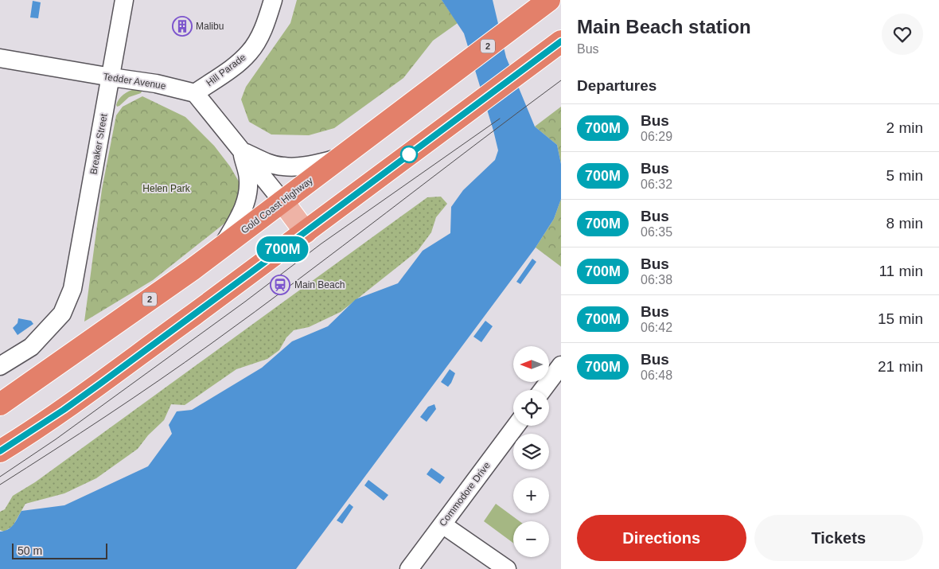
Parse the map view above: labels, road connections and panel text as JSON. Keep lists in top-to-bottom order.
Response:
{
  "streets": {
    "highway": ["2", "Gold Coast Highway"],
    "street": [
      "Hill Parade",
      "Tedder Avenue",
      "Breaker Street",
      "Commodore Drive"
    ]
  },
  "crossings": [
    ["Hill Parade", "Tedder Avenue"],
    ["Tedder Avenue", "Breaker Street"]
  ],
  "parks": ["Helen Park"],
  "places": {
    "building": ["Malibu"],
    "station": ["Main Beach"]
  },
  "lines": ["bus line 700M"],
  "scale_bar": "50 m",
  "north": "left",
  "page": {
    "on_map": "700M",
    "heading": [
      ["Main Beach station", "Bus"],
      "Departures"
    ],
    "list": [
      {
        "mark": "700M",
        "name": "Bus",
        "note": "06:29",
        "value": "2 min"
      },
      {
        "mark": "700M",
        "name": "Bus",
        "note": "06:32",
        "value": "5 min"
      },
      {
        "mark": "700M",
        "name": "Bus",
        "note": "06:35",
        "value": "8 min"
      },
      {
        "mark": "700M",
        "name": "Bus",
        "note": "06:38",
        "value": "11 min"
      },
      {
        "mark": "700M",
        "name": "Bus",
        "note": "06:42",
        "value": "15 min"
      },
      {
        "mark": "700M",
        "name": "Bus",
        "note": "06:48",
        "value": "21 min"
      }
    ],
    "map_buttons": ["+", "−"],
    "buttons": ["Directions", "Tickets"],
    "scale": "50 m"
  }
}
